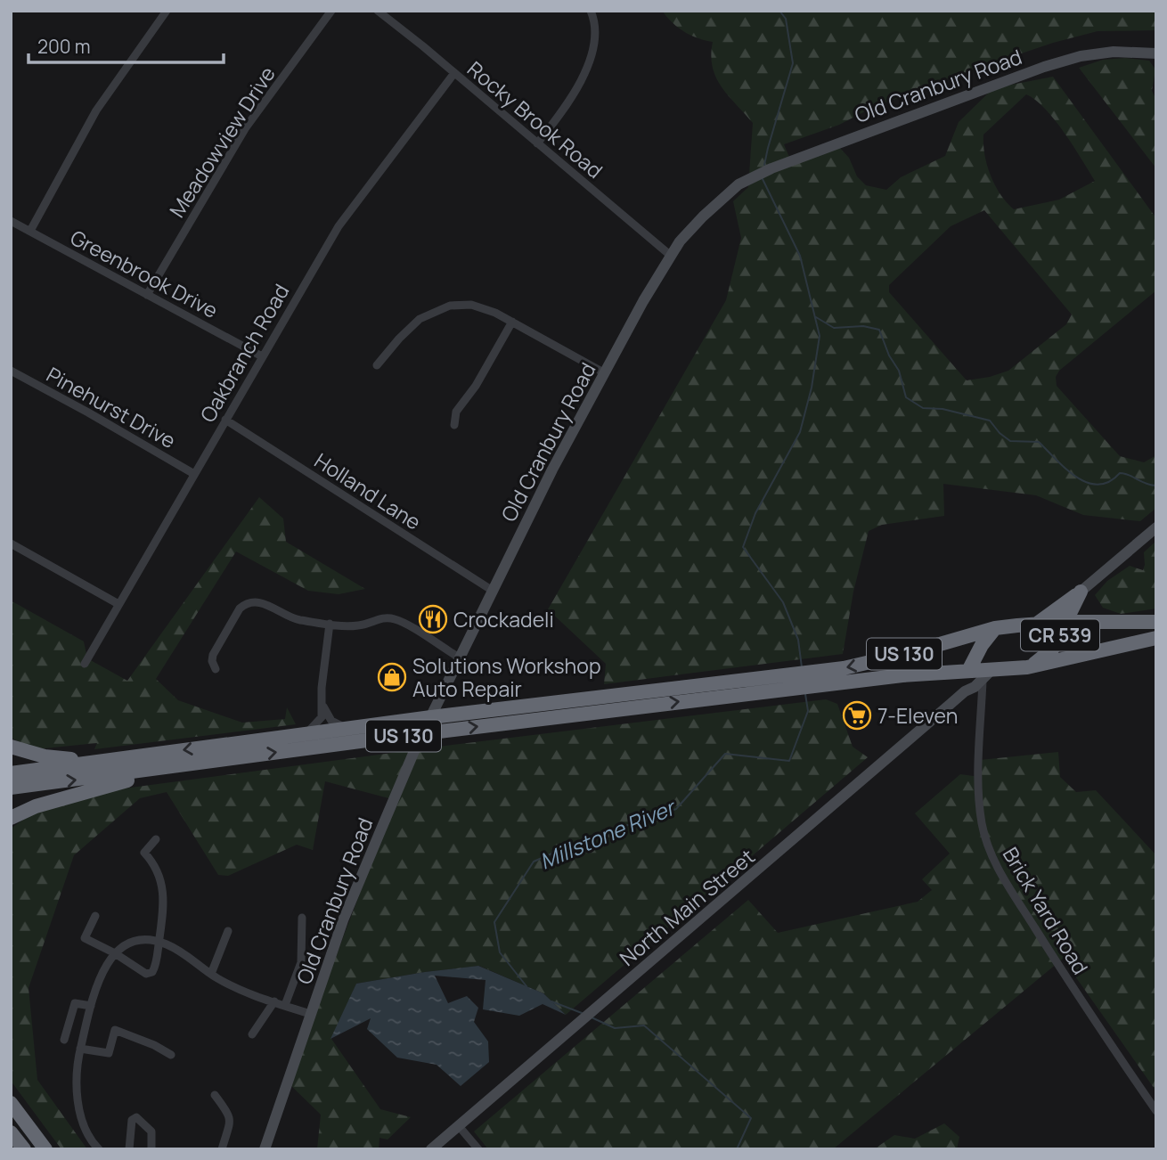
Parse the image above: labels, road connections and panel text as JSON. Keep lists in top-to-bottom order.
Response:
{
  "streets": {
    "highway": ["CR 539", "US 130"],
    "street": [
      "Old Cranbury Road",
      "Rocky Brook Road",
      "Meadowview Drive",
      "Greenbrook Drive",
      "Oakbranch Road",
      "Pinehurst Drive",
      "Holland Lane",
      "North Main Street",
      "Brick Yard Road"
    ]
  },
  "crossings": [
    ["Old Cranbury Road", "Rocky Brook Road"],
    ["Old Cranbury Road", "Holland Lane"],
    ["Old Cranbury Road", "US 130"],
    ["Rocky Brook Road", "Oakbranch Road"],
    ["Meadowview Drive", "Greenbrook Drive"],
    ["Greenbrook Drive", "Oakbranch Road"],
    ["Oakbranch Road", "Pinehurst Drive"],
    ["Oakbranch Road", "Holland Lane"],
    ["CR 539", "US 130"],
    ["CR 539", "North Main Street"],
    ["US 130", "North Main Street"],
    ["US 130", "Brick Yard Road"],
    ["North Main Street", "Brick Yard Road"]
  ],
  "water": ["Millstone River"],
  "places": {
    "restaurant": ["Crockadeli"],
    "shop": ["Solutions Workshop Auto Repair"],
    "supermarket": ["7-Eleven"]
  },
  "scale_bar": "200 m"
}
